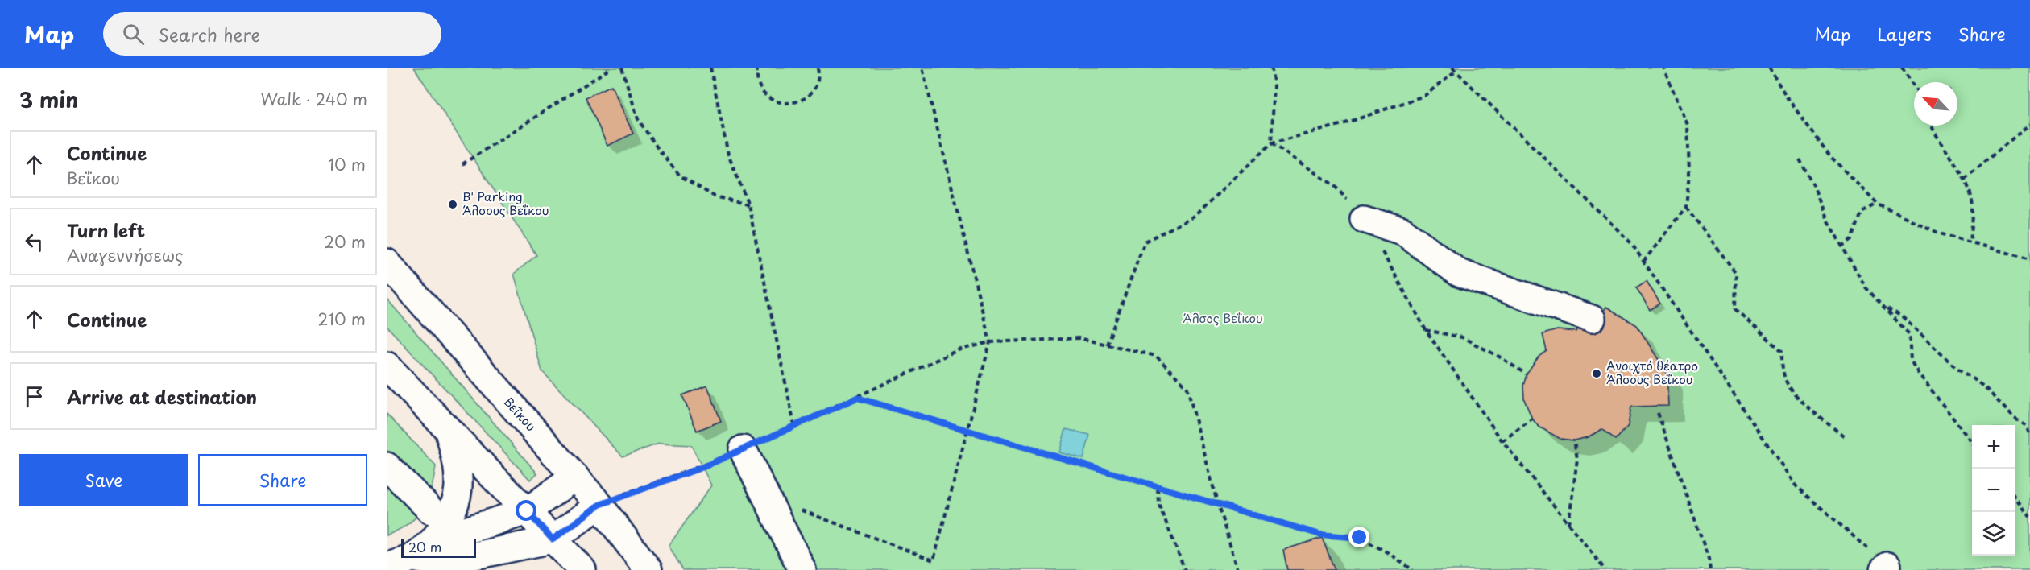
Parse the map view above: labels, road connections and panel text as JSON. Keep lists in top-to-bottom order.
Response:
{
  "streets": {
    "street": ["Βεΐκου"]
  },
  "parks": ["Άλσος Βεΐκου"],
  "places": ["Β' Parking Άλσους Βεΐκου", "Ανοιχτό θέατρο Άλσους Βεΐκου"],
  "scale_bar": "20 m",
  "north": "top left",
  "page": {
    "header": "Map",
    "search": "Search here",
    "nav": ["Map", "Layers", "Share"],
    "heading": ["3 min", "Walk · 240 m"],
    "list": [
      ["Continue", "Βεΐκου", "10 m"],
      ["Turn left", "Αναγεννήσεως", "20 m"],
      ["Continue", "210 m"],
      "Arrive at destination"
    ],
    "map_buttons": ["+", "−"],
    "buttons": ["Save", "Share"],
    "scale": "20 m"
  }
}
